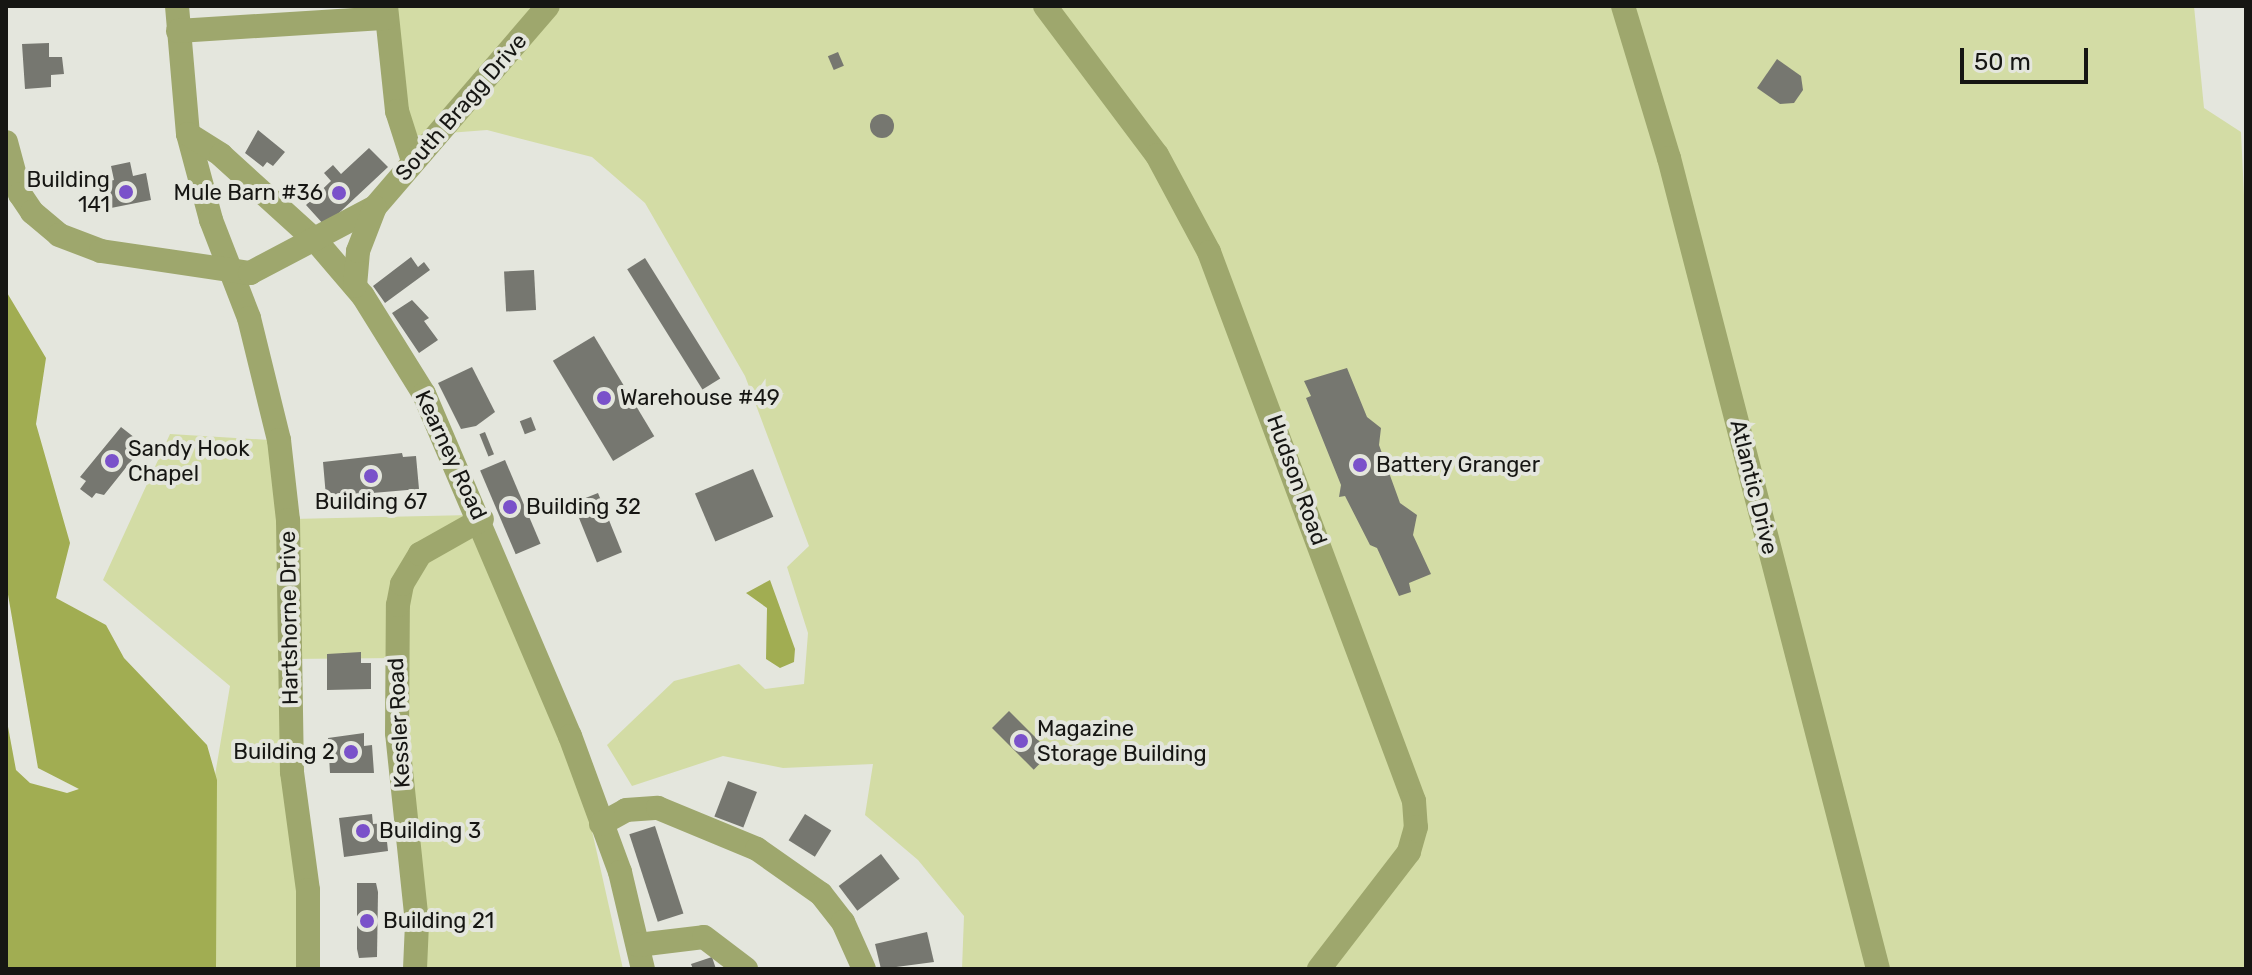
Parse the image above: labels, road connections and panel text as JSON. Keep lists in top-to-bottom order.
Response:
{
  "streets": {
    "street": [
      "South Bragg Drive",
      "Kearney Road",
      "Hudson Road",
      "Atlantic Drive",
      "Hartshorne Drive",
      "Kessler Road"
    ]
  },
  "crossings": [
    ["South Bragg Drive", "Kearney Road"],
    ["South Bragg Drive", "Hartshorne Drive"],
    ["Kearney Road", "Hartshorne Drive"],
    ["Kearney Road", "Kessler Road"]
  ],
  "places": [
    "Building 141",
    "Mule Barn #36",
    "Warehouse #49",
    "Sandy Hook Chapel",
    "Battery Granger",
    "Building 67",
    "Building 32",
    "Magazine Storage Building",
    "Building 2",
    "Building 3",
    "Building 21"
  ],
  "scale_bar": "50 m"
}
